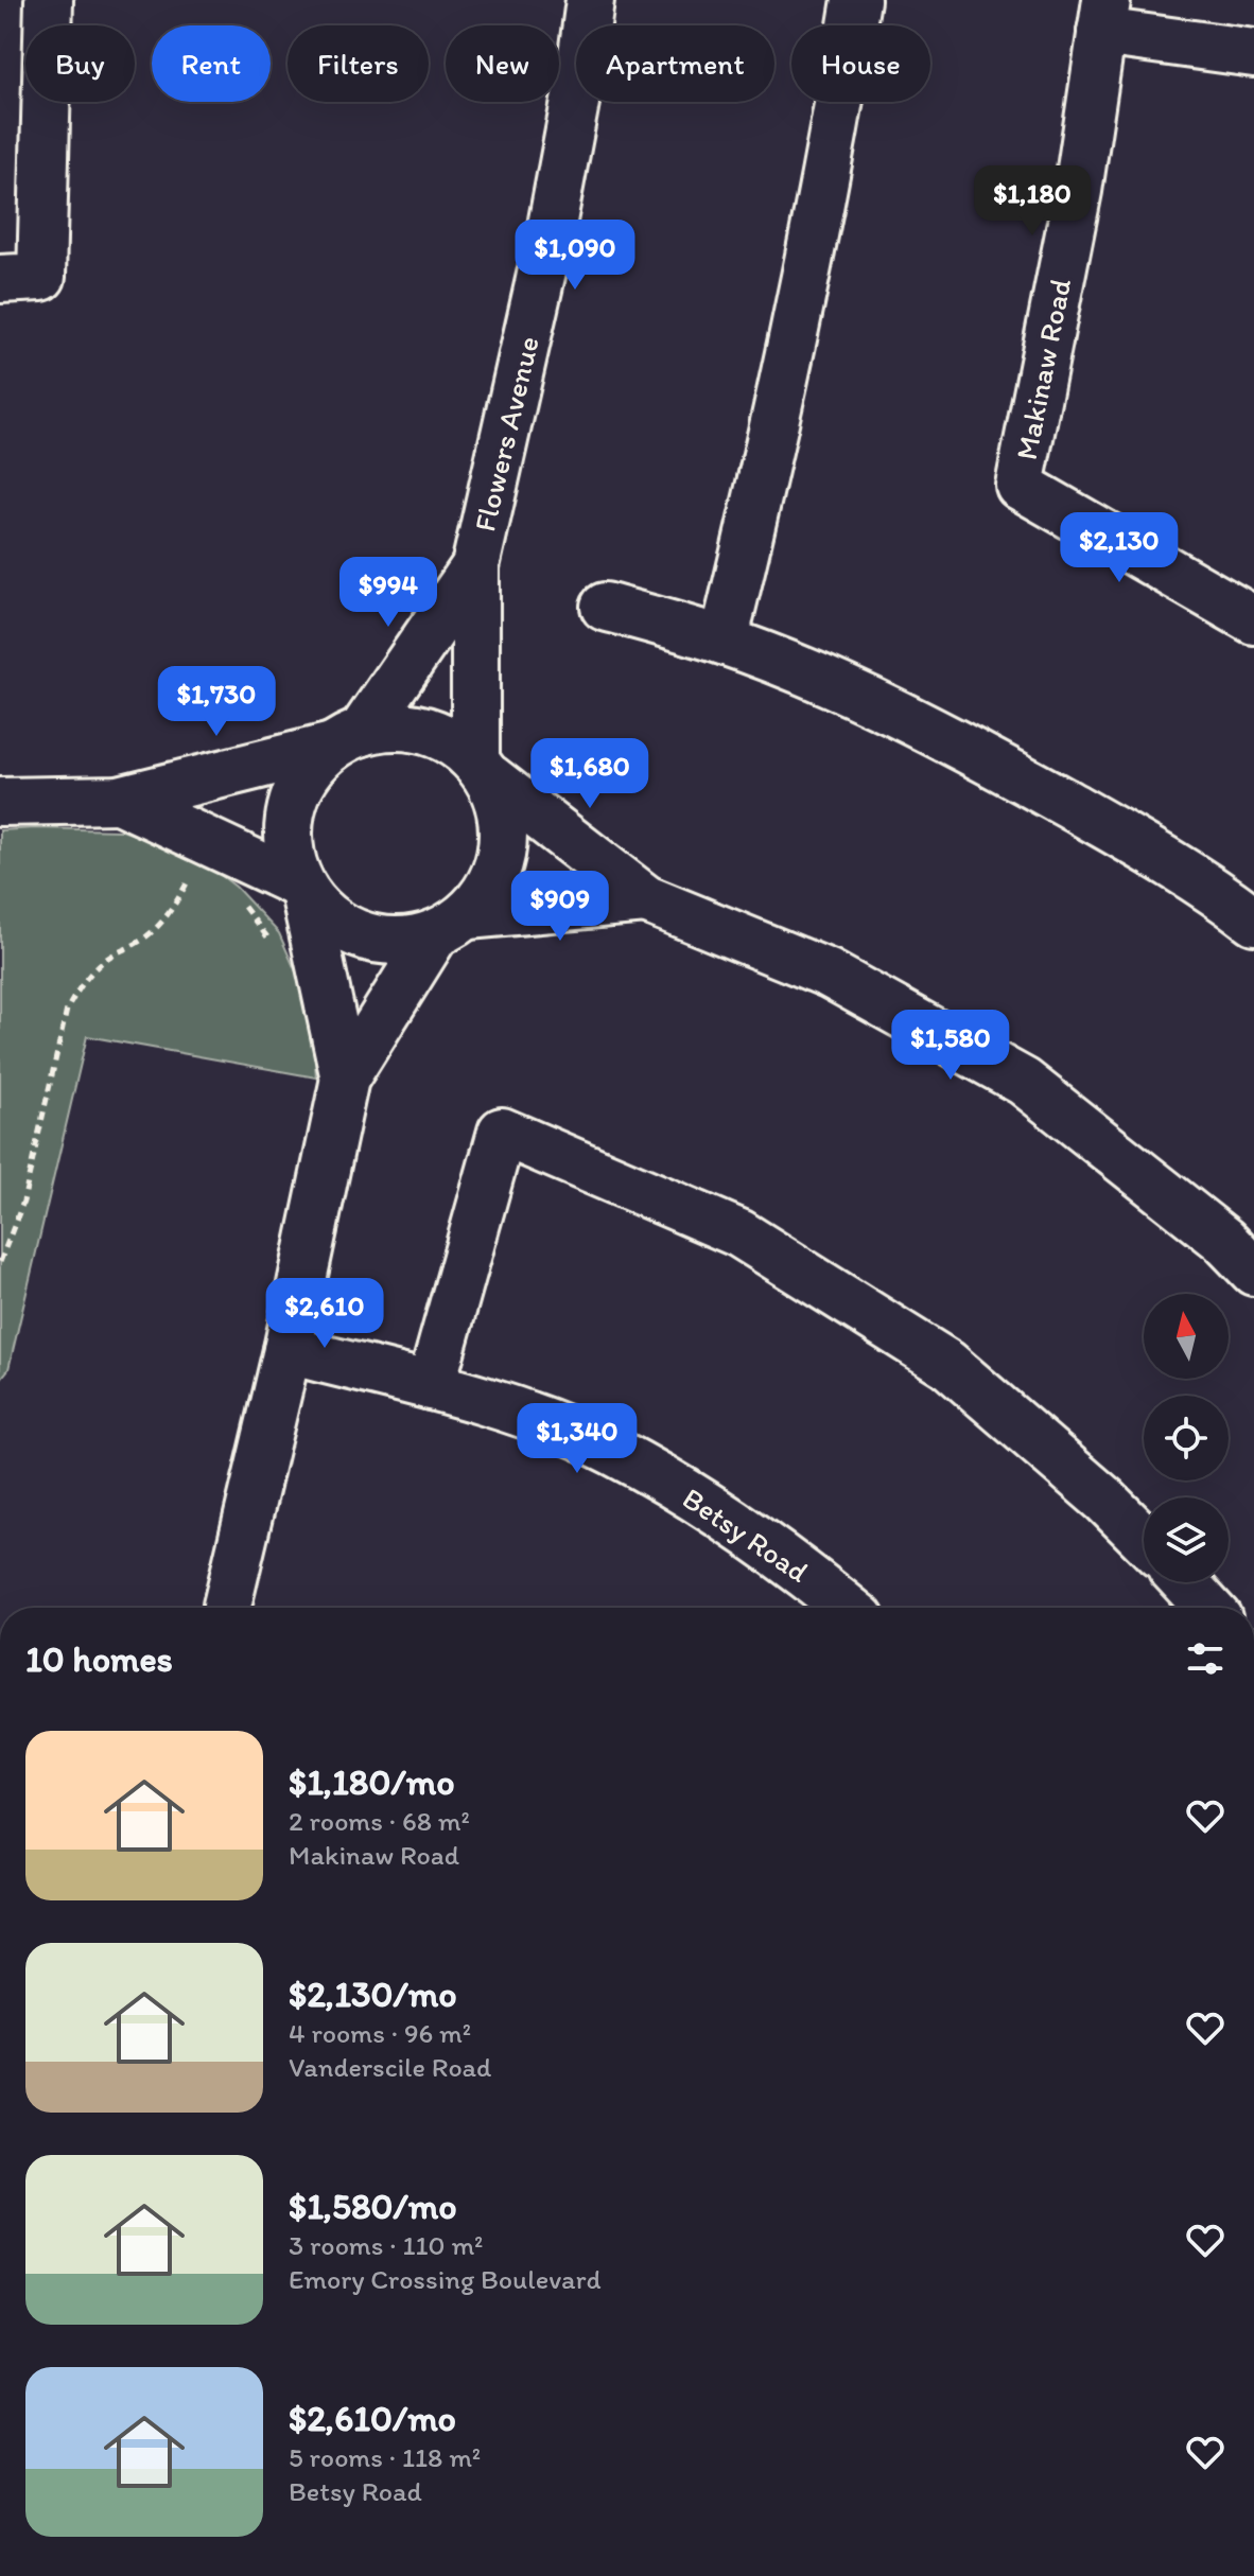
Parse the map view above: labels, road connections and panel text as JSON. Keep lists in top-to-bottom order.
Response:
{
  "streets": {
    "street": ["Makinaw Road", "Flowers Avenue", "Betsy Road"]
  },
  "north": "top",
  "page": {
    "chip": [
      "Buy",
      "Rent",
      "Filters",
      "New",
      "Apartment",
      "House"
    ],
    "price": [
      "$1,180",
      "$1,090",
      "$2,130",
      "$994",
      "$1,730",
      "$1,680",
      "$909",
      "$1,580",
      "$2,610",
      "$1,340"
    ],
    "heading": "10 homes",
    "list": [
      {
        "name": "$1,180/mo",
        "note": "2 rooms · 68 m² · Makinaw Road"
      },
      {
        "name": "$2,130/mo",
        "note": "4 rooms · 96 m² · Vanderscile Road"
      },
      {
        "name": "$1,580/mo",
        "note": "3 rooms · 110 m² · Emory Crossing Boulevard"
      },
      {
        "name": "$2,610/mo",
        "note": "5 rooms · 118 m² · Betsy Road"
      }
    ]
  }
}
